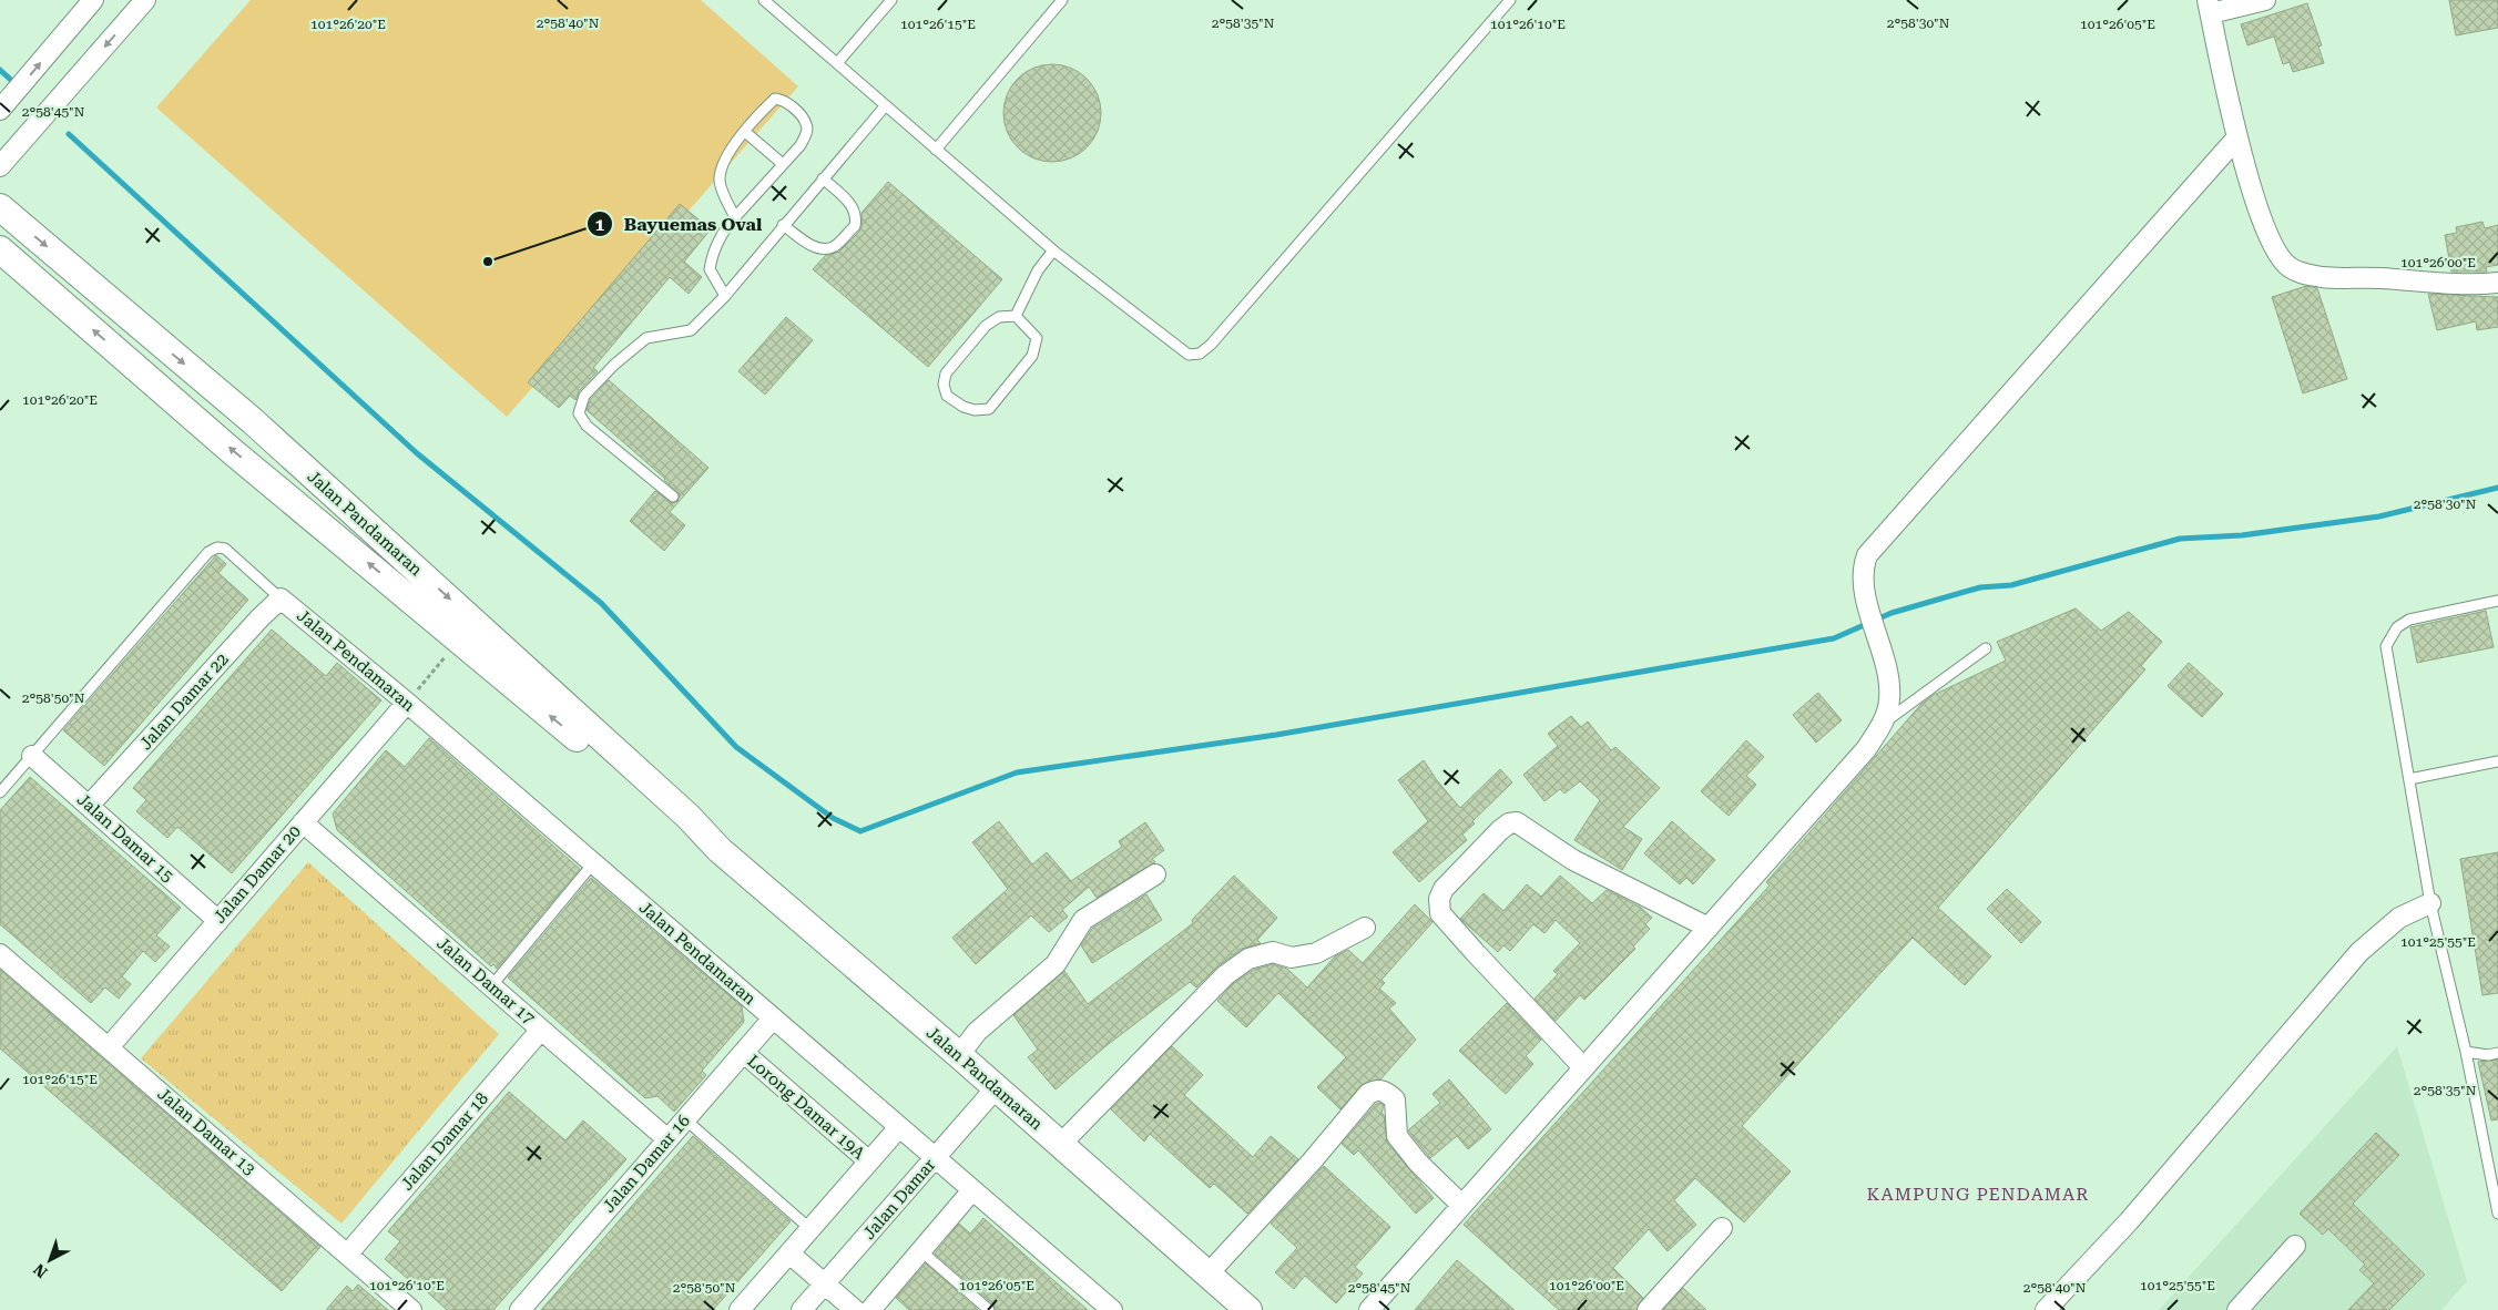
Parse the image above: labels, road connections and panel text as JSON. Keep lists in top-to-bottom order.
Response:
{
  "streets": {
    "main road": ["Jalan Pandamaran"],
    "street": [
      "Jalan Pendamaran",
      "Jalan Damar 22",
      "Jalan Damar 15",
      "Jalan Damar 20",
      "Jalan Damar 17",
      "Lorong Damar 19A",
      "Jalan Damar 13",
      "Jalan Damar 18",
      "Jalan Damar 16",
      "Jalan Damar"
    ]
  },
  "crossings": [
    ["Jalan Pandamaran", "Jalan Damar"],
    ["Jalan Pendamaran", "Jalan Damar 22"],
    ["Jalan Pendamaran", "Jalan Damar 20"],
    ["Jalan Pendamaran", "Jalan Damar 16"],
    ["Jalan Pendamaran", "Jalan Damar"],
    ["Jalan Damar 22", "Jalan Damar 15"],
    ["Jalan Damar 15", "Jalan Damar 20"],
    ["Jalan Damar 20", "Jalan Damar 17"],
    ["Jalan Damar 20", "Jalan Damar 13"],
    ["Jalan Damar 17", "Jalan Damar 18"],
    ["Jalan Damar 17", "Jalan Damar 16"],
    ["Lorong Damar 19A", "Jalan Damar 16"],
    ["Jalan Damar 13", "Jalan Damar 18"]
  ],
  "districts": ["KAMPUNG PENDAMAR"],
  "places": ["Bayuemas Oval"],
  "north": "bottom left",
  "coordinates": [
    "2°58'40\"N",
    "2°58'35\"N",
    "2°58'30\"N",
    "101°26'20\"E",
    "101°26'15\"E",
    "101°26'10\"E",
    "101°26'05\"E",
    "2°58'45\"N",
    "101°26'00\"E",
    "2°58'50\"N",
    "101°25'55\"E"
  ]
}
